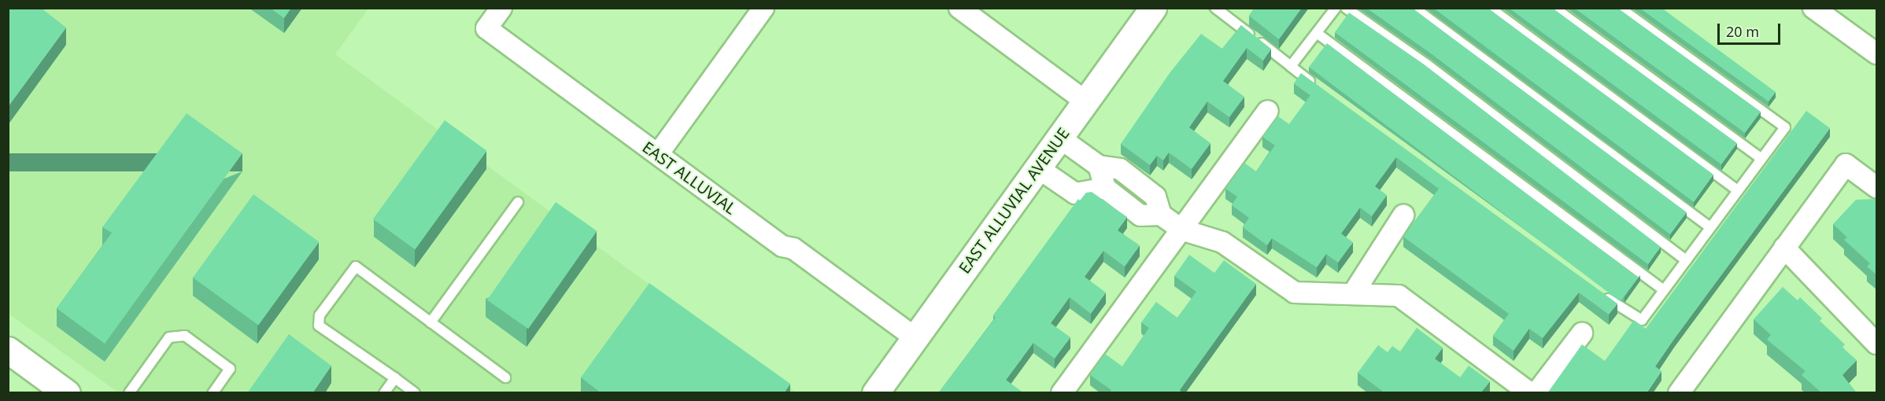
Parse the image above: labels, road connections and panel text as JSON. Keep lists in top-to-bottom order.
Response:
{
  "streets": {
    "main road": ["EAST ALLUVIAL AVENUE"],
    "street": ["EAST ALLUVIAL"]
  },
  "crossings": [
    ["EAST ALLUVIAL", "EAST ALLUVIAL AVENUE"]
  ],
  "scale_bar": "20 m"
}
